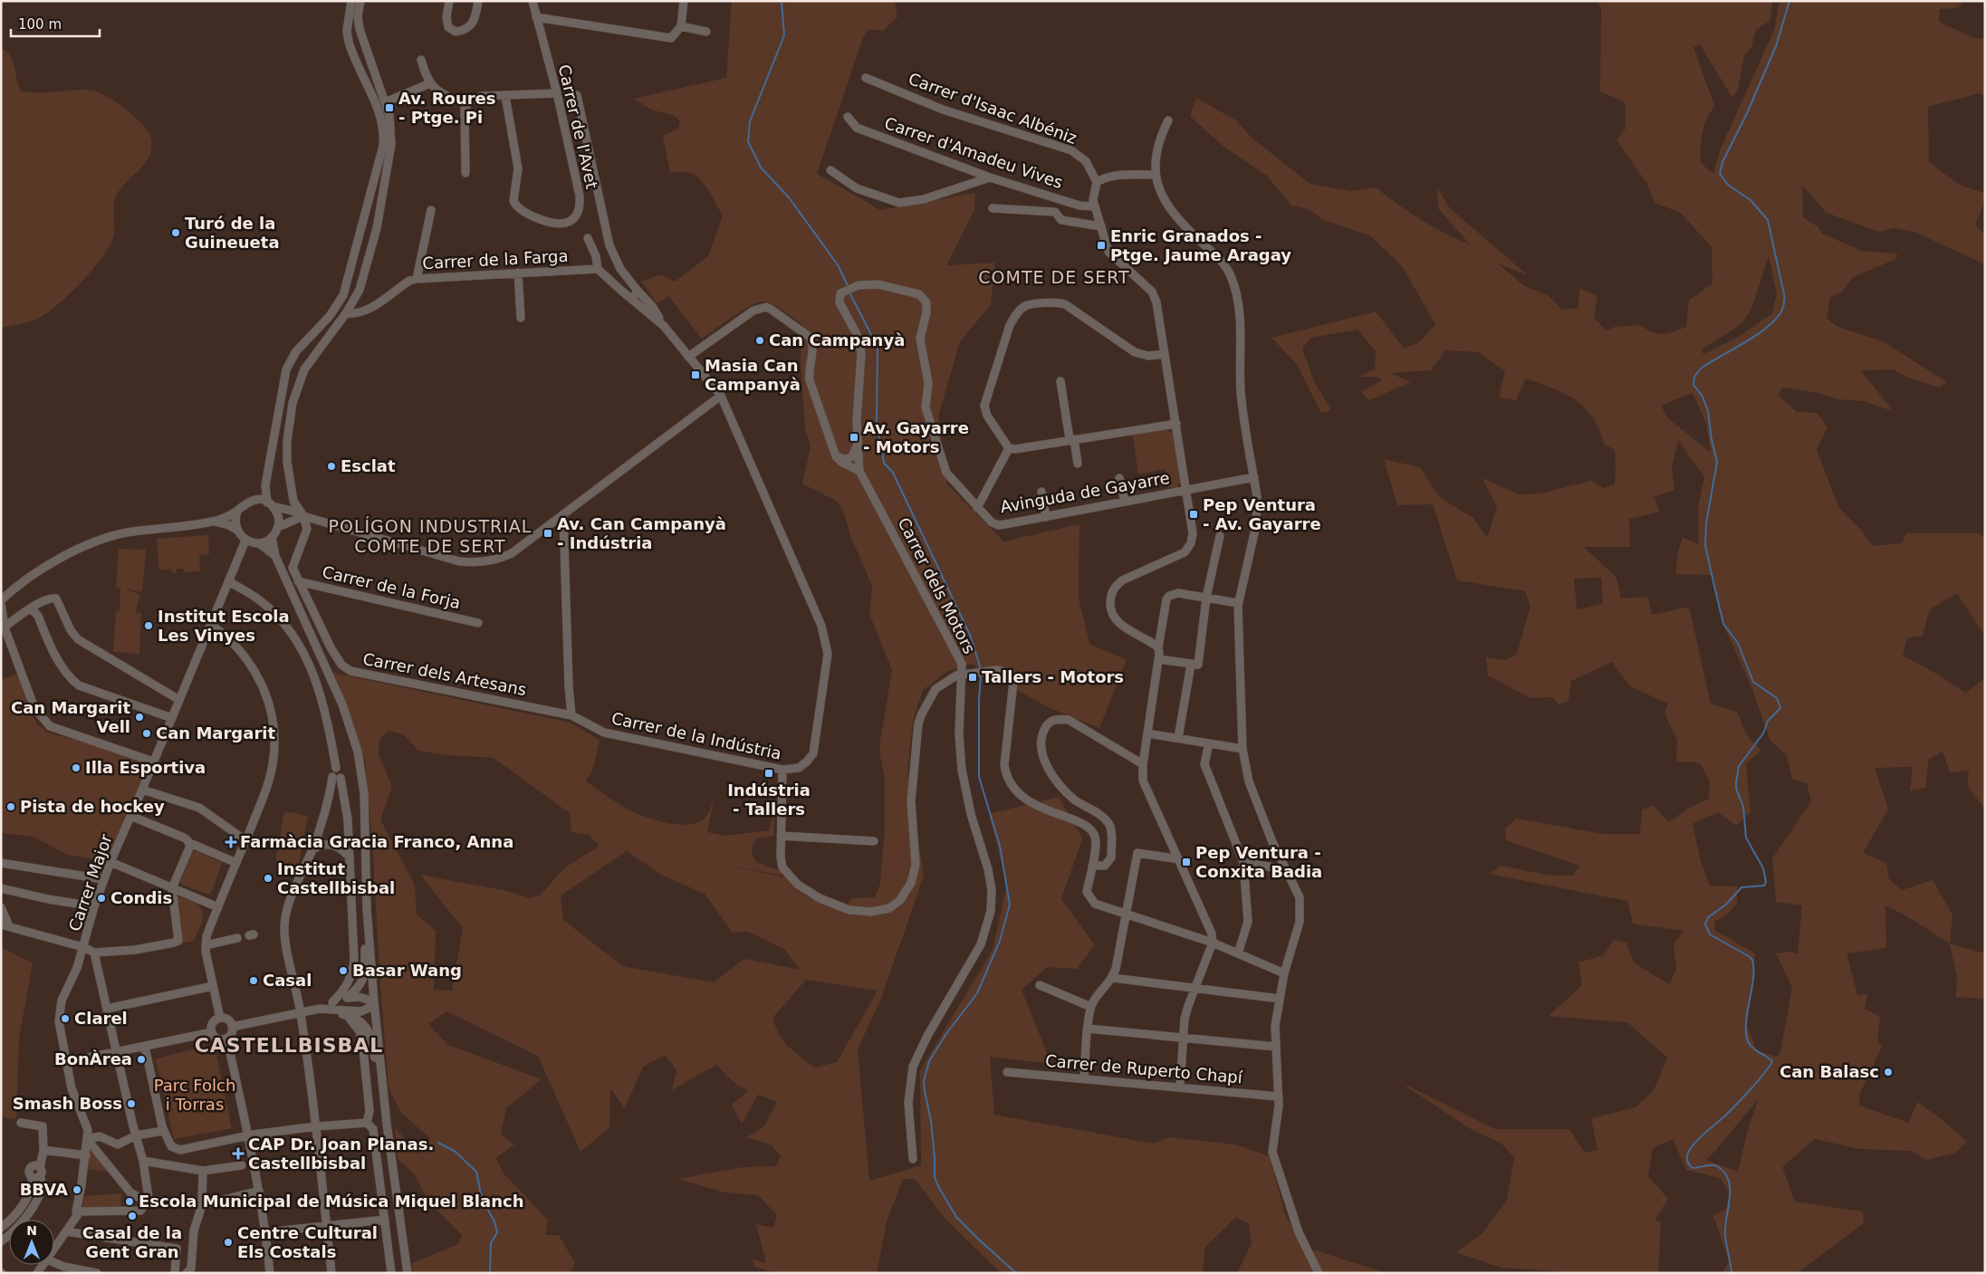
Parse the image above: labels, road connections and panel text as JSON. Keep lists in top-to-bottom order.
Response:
{
  "streets": {
    "street": [
      "Carrer d'Isaac Albéniz",
      "Carrer de l'Avet",
      "Carrer d'Amadeu Vives",
      "Carrer de la Farga",
      "Avinguda de Gayarre",
      "Carrer dels Motors",
      "Carrer de la Forja",
      "Carrer dels Artesans",
      "Carrer de la Indústria",
      "Carrer Major",
      "Carrer de Ruperto Chapí"
    ]
  },
  "crossings": [
    ["Carrer de la Farga", "Carrer de la Indústria"],
    ["Avinguda de Gayarre", "Carrer dels Motors"],
    ["Carrer de la Forja", "Carrer dels Artesans"],
    ["Carrer dels Artesans", "Carrer de la Indústria"]
  ],
  "districts": ["COMTE DE SERT", "POLÍGON INDUSTRIAL COMTE DE SERT", "CASTELLBISBAL"],
  "parks": ["Parc Folch i Torras"],
  "places": {
    "transit": [
      "Av. Roures - Ptge. Pi",
      "Enric Granados - Ptge. Jaume Aragay",
      "Masia Can Campanyà",
      "Av. Gayarre - Motors",
      "Pep Ventura - Av. Gayarre",
      "Av. Can Campanyà - Indústria",
      "Tallers - Motors",
      "Indústria - Tallers",
      "Pep Ventura - Conxita Badia"
    ],
    "other": [
      "Turó de la Guineueta",
      "Can Campanyà",
      "Esclat",
      "Institut Escola Les Vinyes",
      "Can Margarit Vell",
      "Can Margarit",
      "Illa Esportiva",
      "Pista de hockey",
      "Institut Castellbisbal",
      "Condis",
      "Basar Wang",
      "Casal",
      "Clarel",
      "BonÀrea",
      "Can Balasc",
      "Smash Boss",
      "BBVA",
      "Escola Municipal de Música Miquel Blanch",
      "Casal de la Gent Gran",
      "Centre Cultural Els Costals"
    ],
    "health": ["Farmàcia Gracia Franco, Anna", "CAP Dr. Joan Planas. Castellbisbal"]
  },
  "scale_bar": "100 m",
  "north": "top"
}
